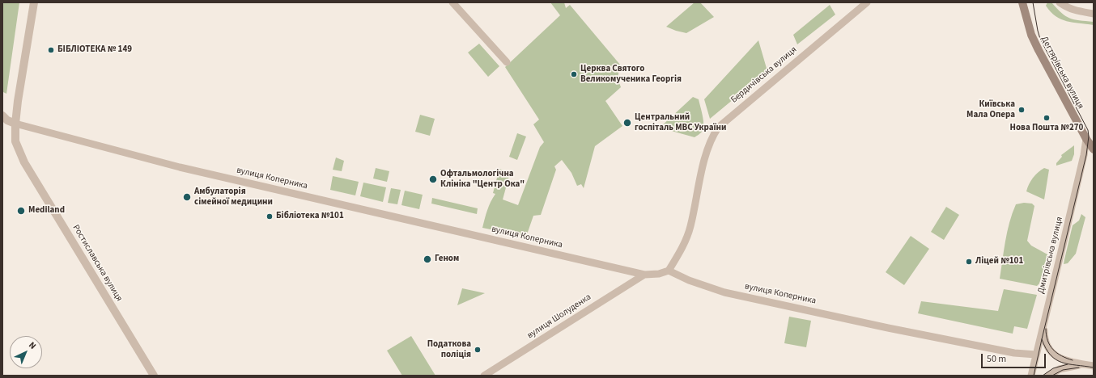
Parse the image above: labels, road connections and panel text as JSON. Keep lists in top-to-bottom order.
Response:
{
  "streets": {
    "main road": ["Дегтярівська вулиця"],
    "street": [
      "Бердичівська вулиця",
      "вулиця Коперника",
      "Дмитрівська вулиця",
      "Ростиславська вулиця",
      "вулиця Шолуденка"
    ]
  },
  "crossings": [
    ["Дегтярівська вулиця", "Дмитрівська вулиця"],
    ["Бердичівська вулиця", "вулиця Коперника"],
    ["вулиця Коперника", "Дмитрівська вулиця"],
    ["вулиця Коперника", "Ростиславська вулиця"],
    ["вулиця Коперника", "вулиця Шолуденка"]
  ],
  "places": [
    "БІБЛІОТЕКА № 149",
    "Церква Святого Великомученика Георгія",
    "Київська Мала Опера",
    "Нова Пошта №270",
    "Центральний госпіталь МВС України",
    "Офтальмологічна Клініка \"Центр Ока\"",
    "Амбулаторія сімейної медицини",
    "Mediland",
    "Бібліотека №101",
    "Геном",
    "Ліцей №101",
    "Податкова поліція"
  ],
  "scale_bar": "50 m",
  "north": "top right"
}
